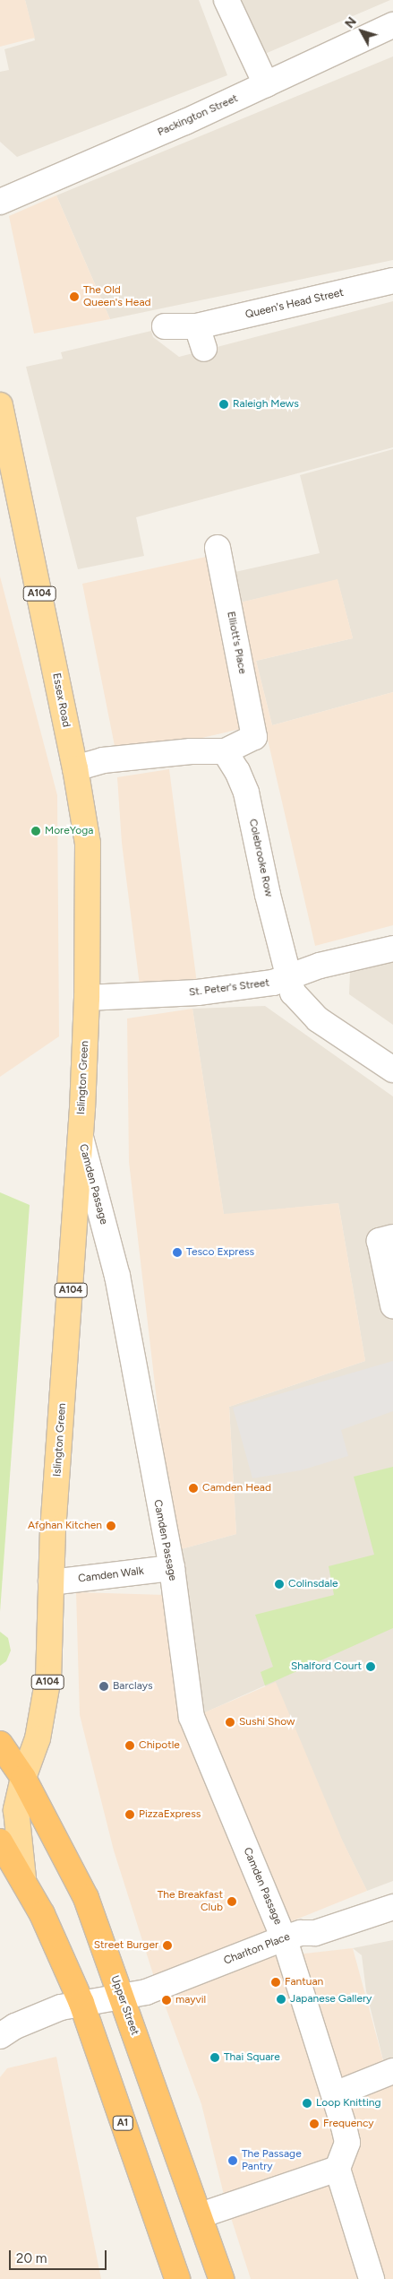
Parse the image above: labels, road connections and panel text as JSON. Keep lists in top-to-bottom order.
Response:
{
  "streets": {
    "highway": ["Upper Street", "A1"],
    "main road": ["A104", "Essex Road", "Islington Green"],
    "street": [
      "Packington Street",
      "Queen's Head Street",
      "Elliott's Place",
      "Colebrooke Row",
      "St. Peter's Street",
      "Camden Passage",
      "Camden Walk",
      "Charlton Place"
    ]
  },
  "crossings": [
    ["Elliott's Place", "Colebrooke Row"],
    ["Essex Road", "St. Peter's Street"],
    ["Essex Road", "Islington Green"],
    ["Colebrooke Row", "St. Peter's Street"],
    ["St. Peter's Street", "Islington Green"],
    ["Islington Green", "Camden Passage"],
    ["Islington Green", "Camden Walk"],
    ["Islington Green", "Upper Street"],
    ["Islington Green", "A1"],
    ["Camden Passage", "Camden Walk"],
    ["Charlton Place", "Upper Street"],
    ["Charlton Place", "A1"]
  ],
  "places": [
    "The Old Queen's Head",
    "Raleigh Mews",
    "MoreYoga",
    "Tesco Express",
    "Camden Head",
    "Afghan Kitchen",
    "Colinsdale",
    "Shalford Court",
    "Barclays",
    "Sushi Show",
    "Chipotle",
    "PizzaExpress",
    "The Breakfast Club",
    "Street Burger",
    "Fantuan",
    "Japanese Gallery",
    "mayvil",
    "Thai Square",
    "Loop Knitting",
    "Frequency",
    "The Passage Pantry"
  ],
  "scale_bar": "20 m",
  "north": "top left"
}
